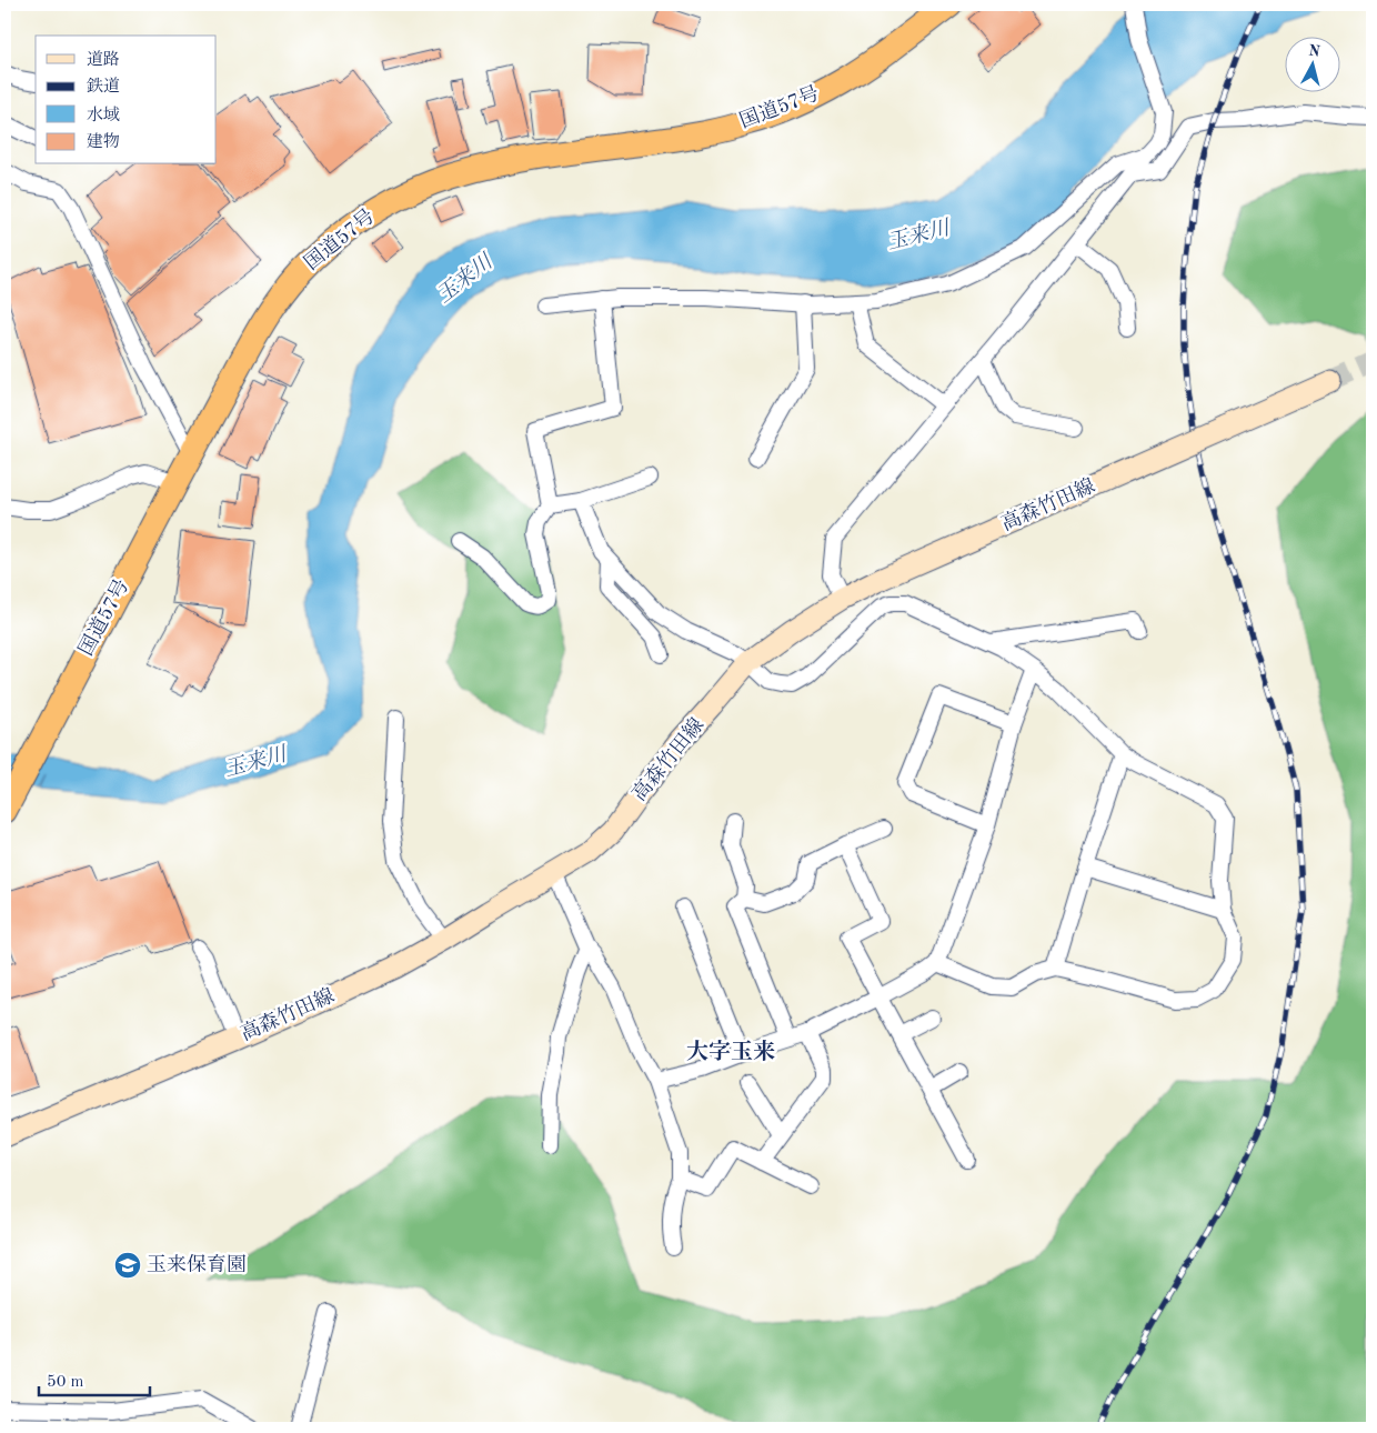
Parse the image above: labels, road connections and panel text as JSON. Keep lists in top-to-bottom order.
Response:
{
  "streets": {
    "highway": ["国道57号"],
    "main road": ["高森竹田線"]
  },
  "districts": ["大字玉来"],
  "water": ["玉来川"],
  "places": {
    "school or university": ["玉来保育園"]
  },
  "legend": [
    "道路",
    "鉄道",
    "水域",
    "建物"
  ],
  "scale_bar": "50 m",
  "north": "top"
}
